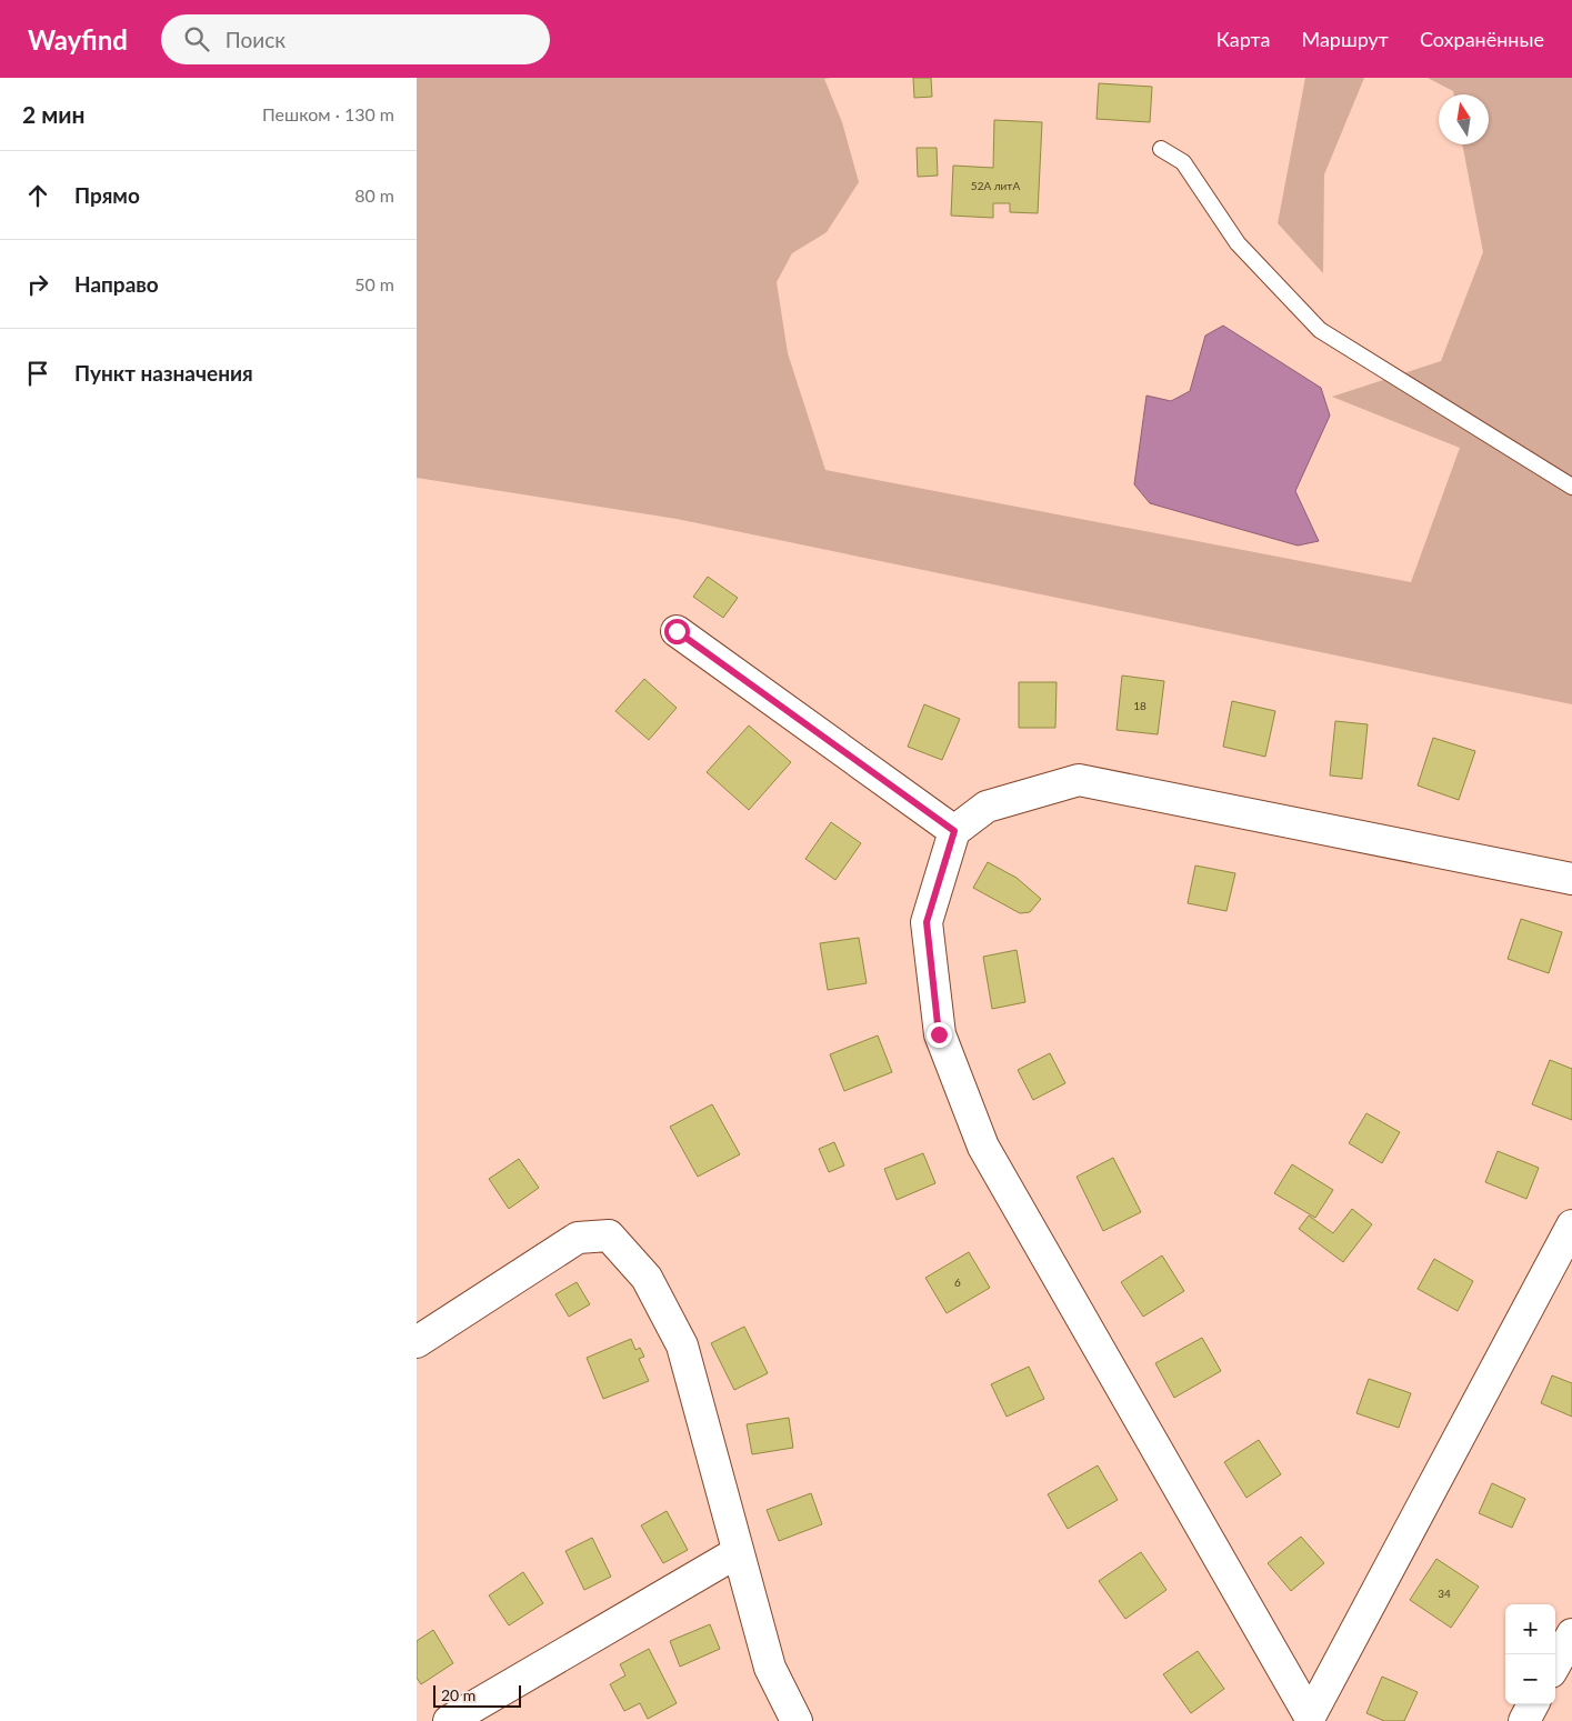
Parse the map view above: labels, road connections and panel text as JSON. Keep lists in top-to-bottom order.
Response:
{
  "house_numbers": [
    "52А литА",
    "18",
    "6",
    "34"
  ],
  "scale_bar": "20 m",
  "north": "top",
  "page": {
    "header": "Wayfind",
    "search": "Поиск",
    "nav": ["Карта", "Маршрут", "Сохранённые"],
    "heading": ["2 мин", "Пешком · 130 m"],
    "list": [
      ["Прямо", "80 m"],
      ["Направо", "50 m"],
      "Пункт назначения"
    ],
    "map_buttons": ["+", "−"],
    "scale": "20 m"
  }
}
